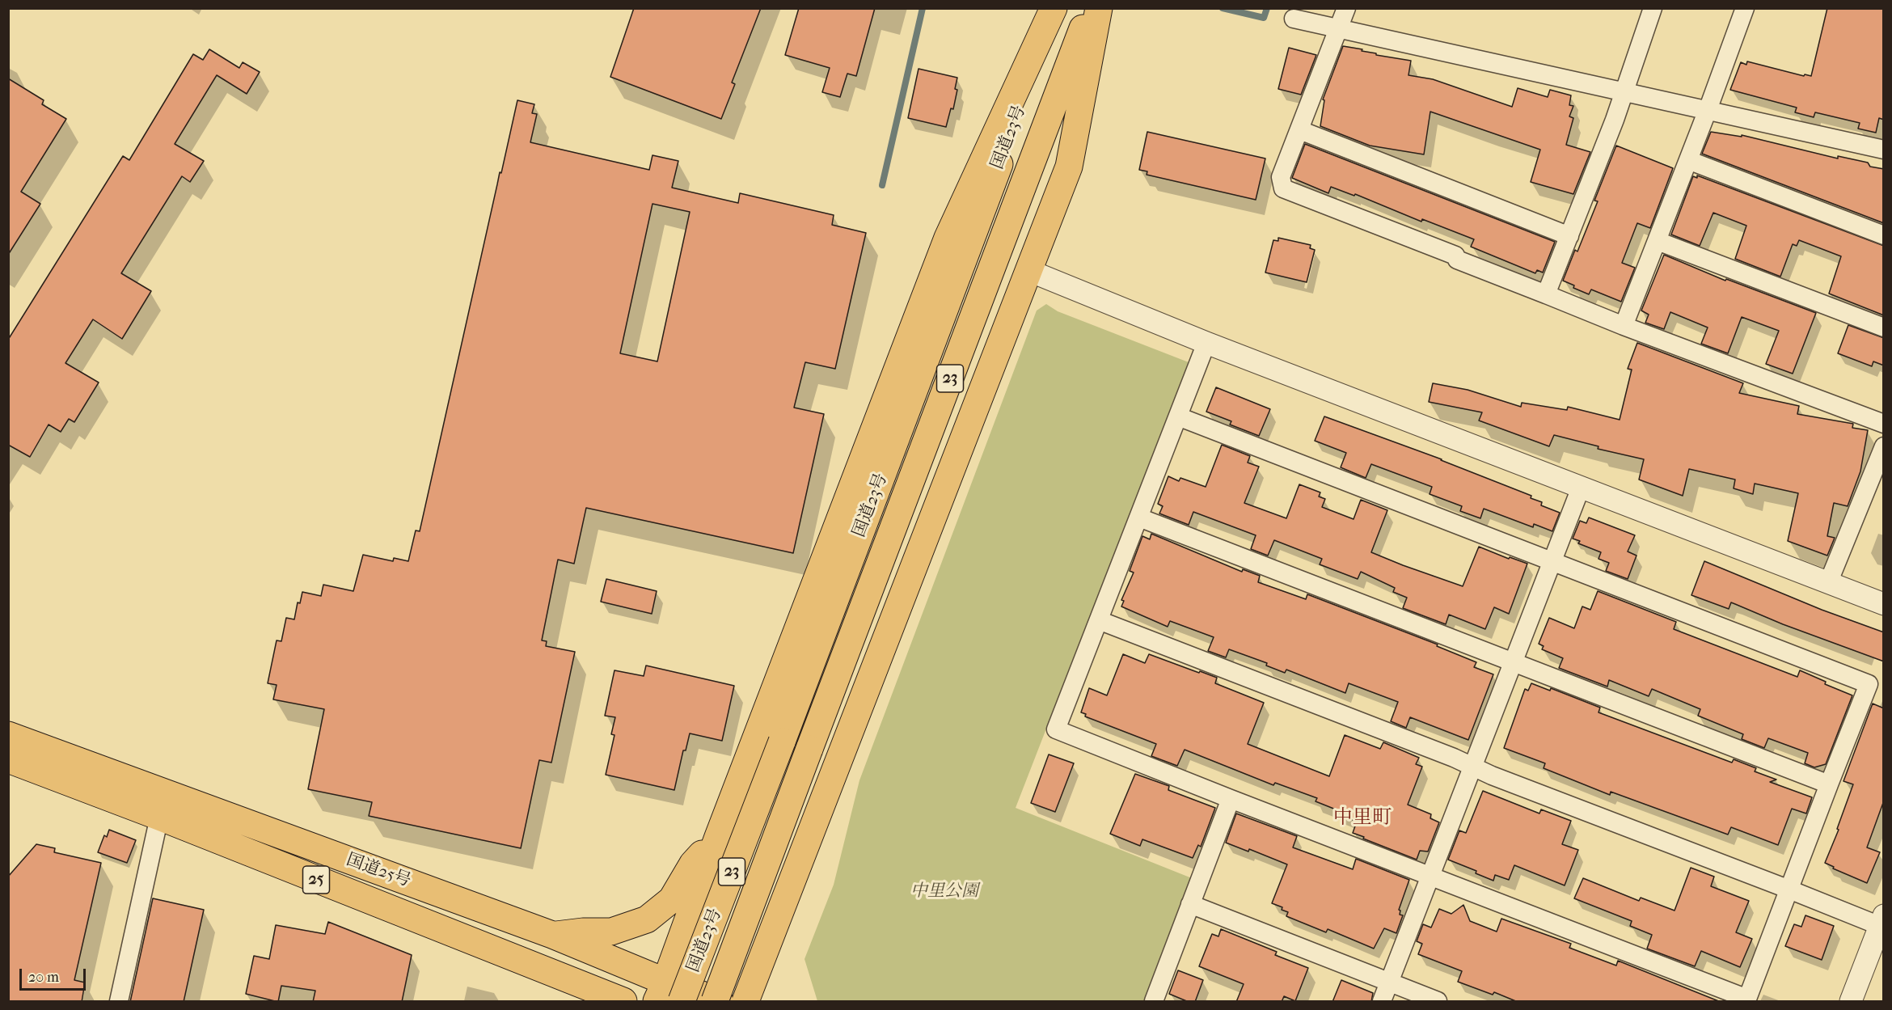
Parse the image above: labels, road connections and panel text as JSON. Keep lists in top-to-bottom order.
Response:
{
  "streets": {
    "highway": [
      "国道23号",
      "23",
      "国道25号",
      "25"
    ]
  },
  "districts": ["中里町"],
  "parks": ["中里公園"],
  "scale_bar": "20 m"
}
